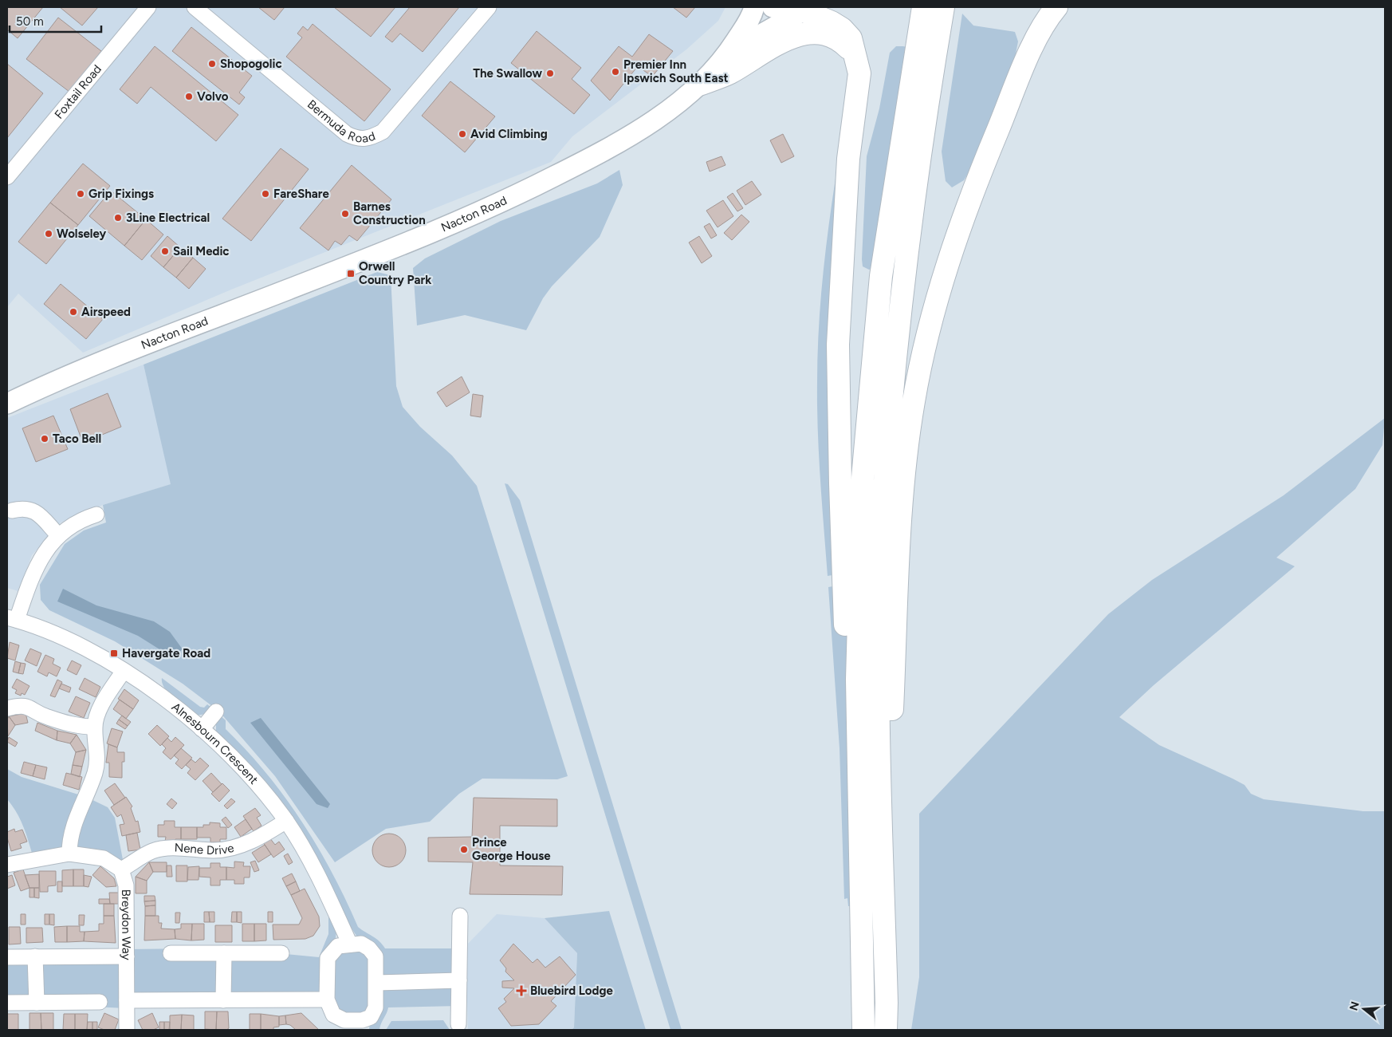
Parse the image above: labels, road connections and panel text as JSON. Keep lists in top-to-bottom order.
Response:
{
  "streets": {
    "main road": ["Nacton Road"],
    "street": [
      "Foxtail Road",
      "Bermuda Road",
      "Alnesbourn Crescent",
      "Nene Drive",
      "Breydon Way"
    ]
  },
  "crossings": [
    ["Alnesbourn Crescent", "Nene Drive"],
    ["Nene Drive", "Breydon Way"]
  ],
  "places": {
    "other": [
      "Shopogolic",
      "Premier Inn Ipswich South East",
      "The Swallow",
      "Volvo",
      "Avid Climbing",
      "Grip Fixings",
      "FareShare",
      "Barnes Construction",
      "3Line Electrical",
      "Wolseley",
      "Sail Medic",
      "Airspeed",
      "Taco Bell",
      "Prince George House"
    ],
    "transit": ["Orwell Country Park", "Havergate Road"],
    "health": ["Bluebird Lodge"]
  },
  "scale_bar": "50 m",
  "north": "left"
}
